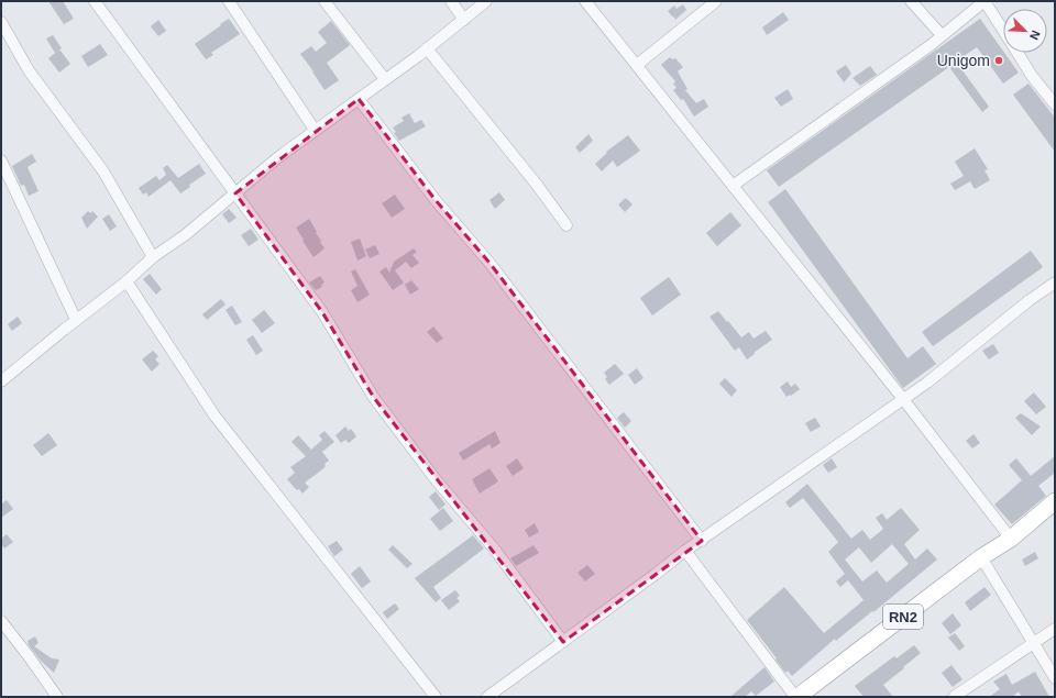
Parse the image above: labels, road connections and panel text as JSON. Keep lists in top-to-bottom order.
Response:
{
  "streets": {
    "highway": ["RN2"]
  },
  "places": ["Unigom"],
  "north": "bottom right"
}
